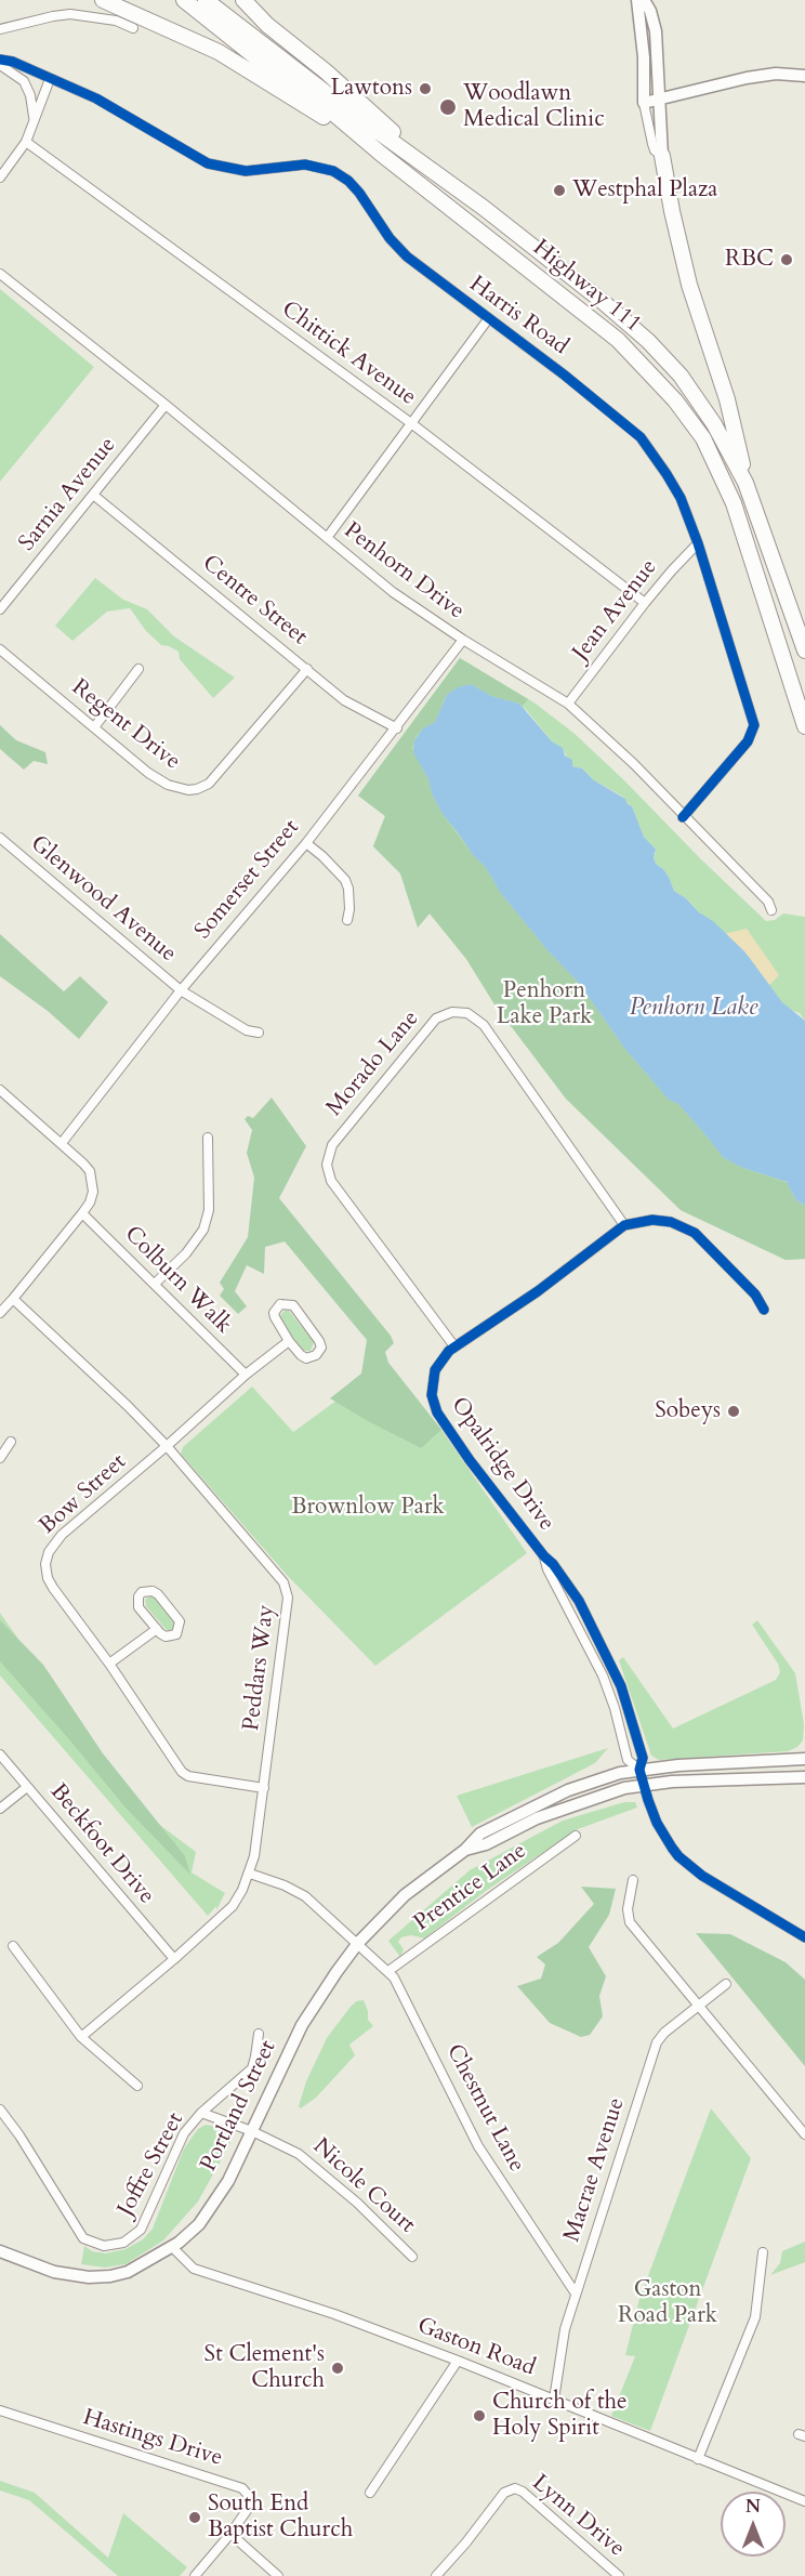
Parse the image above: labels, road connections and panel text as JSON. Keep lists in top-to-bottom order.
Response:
{
  "streets": {
    "highway": ["Highway 111"],
    "main road": ["Portland Street"],
    "street": [
      "Harris Road",
      "Chittick Avenue",
      "Sarnia Avenue",
      "Penhorn Drive",
      "Centre Street",
      "Jean Avenue",
      "Regent Drive",
      "Somerset Street",
      "Glenwood Avenue",
      "Morado Lane",
      "Colburn Walk",
      "Opalridge Drive",
      "Bow Street",
      "Peddars Way",
      "Beckfoot Drive",
      "Prentice Lane",
      "Chestnut Lane",
      "Joffre Street",
      "Macrae Avenue",
      "Nicole Court",
      "Gaston Road",
      "Hastings Drive",
      "Lynn Drive"
    ]
  },
  "crossings": [
    ["Harris Road", "Penhorn Drive"],
    ["Harris Road", "Jean Avenue"],
    ["Chittick Avenue", "Jean Avenue"],
    ["Sarnia Avenue", "Penhorn Drive"],
    ["Sarnia Avenue", "Centre Street"],
    ["Penhorn Drive", "Jean Avenue"],
    ["Penhorn Drive", "Somerset Street"],
    ["Centre Street", "Regent Drive"],
    ["Centre Street", "Somerset Street"],
    ["Somerset Street", "Glenwood Avenue"],
    ["Morado Lane", "Opalridge Drive"],
    ["Colburn Walk", "Bow Street"],
    ["Opalridge Drive", "Portland Street"],
    ["Bow Street", "Peddars Way"],
    ["Peddars Way", "Beckfoot Drive"],
    ["Peddars Way", "Chestnut Lane"],
    ["Prentice Lane", "Chestnut Lane"],
    ["Portland Street", "Chestnut Lane"],
    ["Portland Street", "Joffre Street"],
    ["Portland Street", "Nicole Court"],
    ["Portland Street", "Gaston Road"],
    ["Chestnut Lane", "Macrae Avenue"],
    ["Joffre Street", "Nicole Court"],
    ["Macrae Avenue", "Gaston Road"]
  ],
  "water": ["Penhorn Lake"],
  "parks": ["Penhorn Lake Park", "Brownlow Park", "Gaston Road Park"],
  "places": [
    "Lawtons",
    "Woodlawn Medical Clinic",
    "Westphal Plaza",
    "RBC",
    "Sobeys",
    "St Clement's Church",
    "Church of the Holy Spirit",
    "South End Baptist Church"
  ],
  "north": "top"
}
